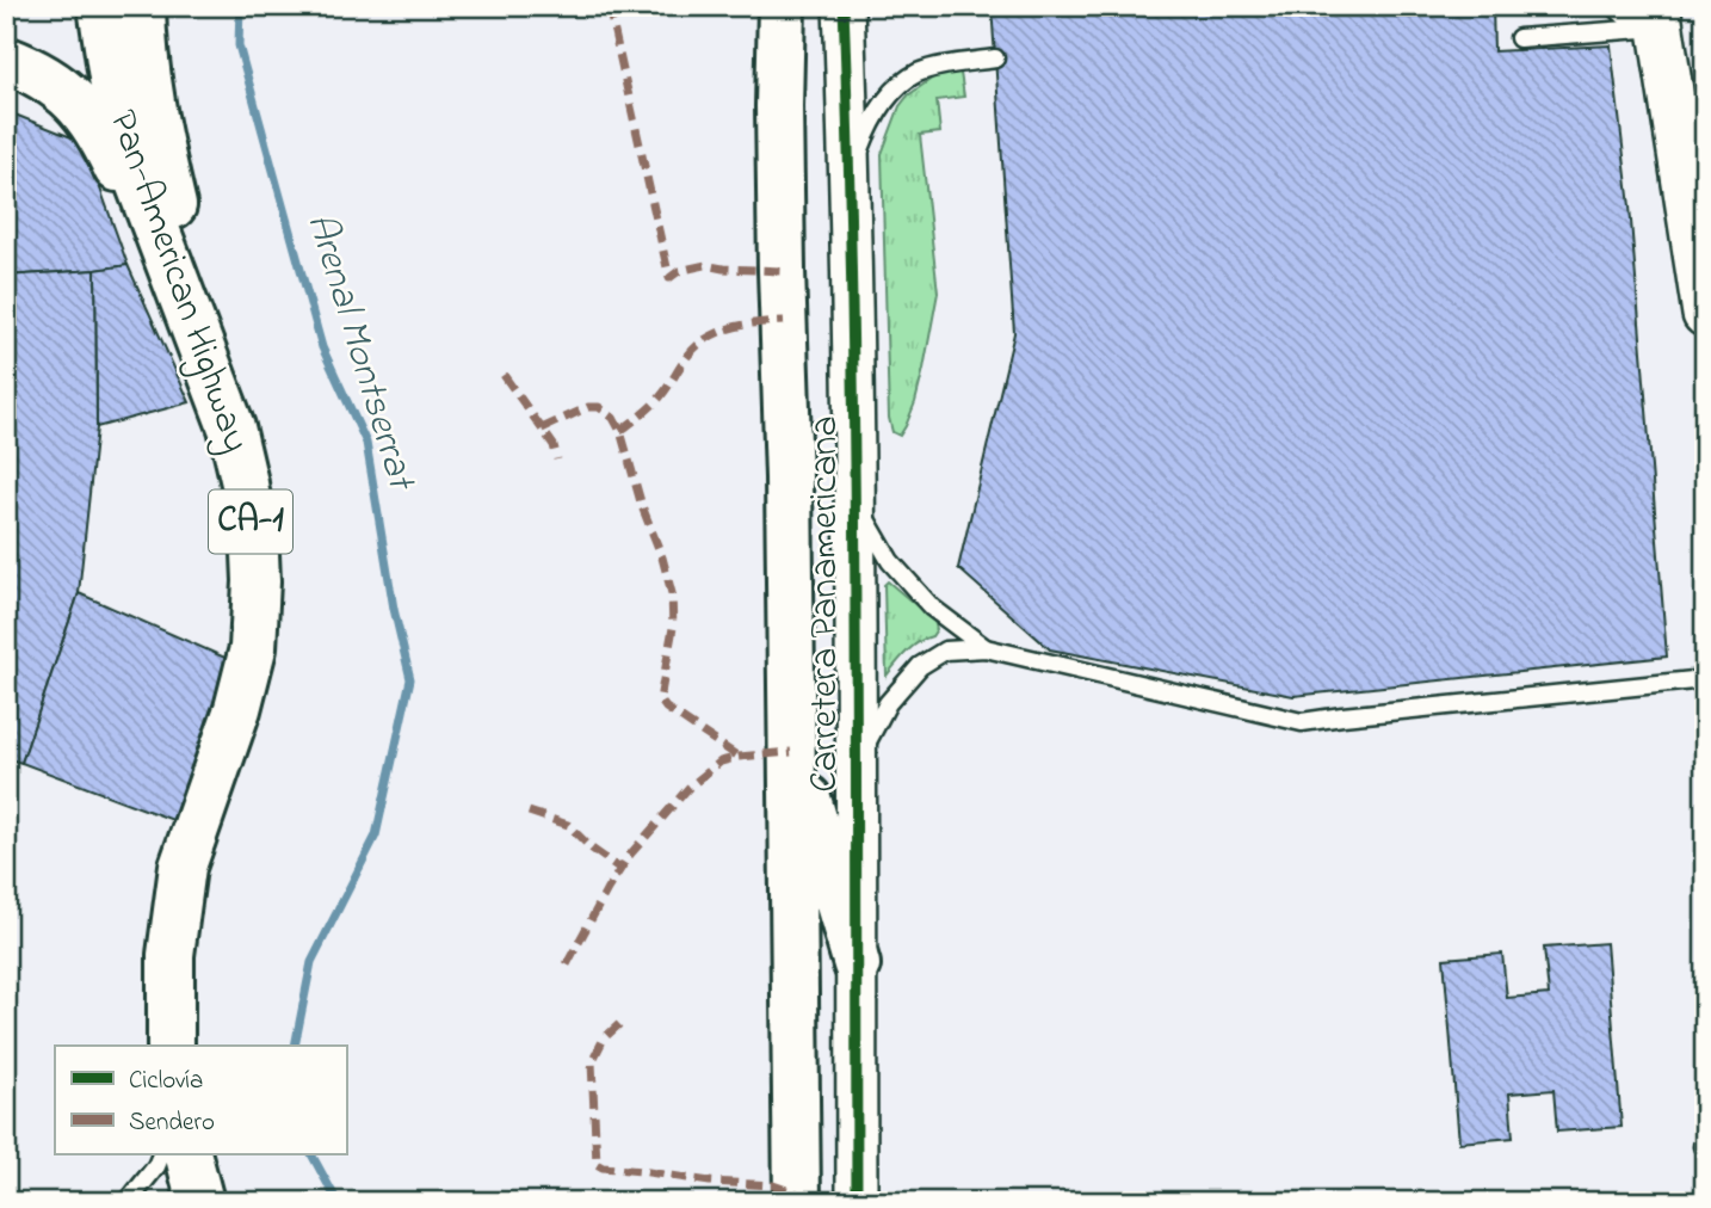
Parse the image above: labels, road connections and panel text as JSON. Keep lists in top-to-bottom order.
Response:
{
  "streets": {
    "main road": ["Pan-American Highway", "CA-1"],
    "street": ["Carretera Panamericana"]
  },
  "water": ["Arenal Montserrat"],
  "legend": ["Ciclovía", "Sendero"]
}
